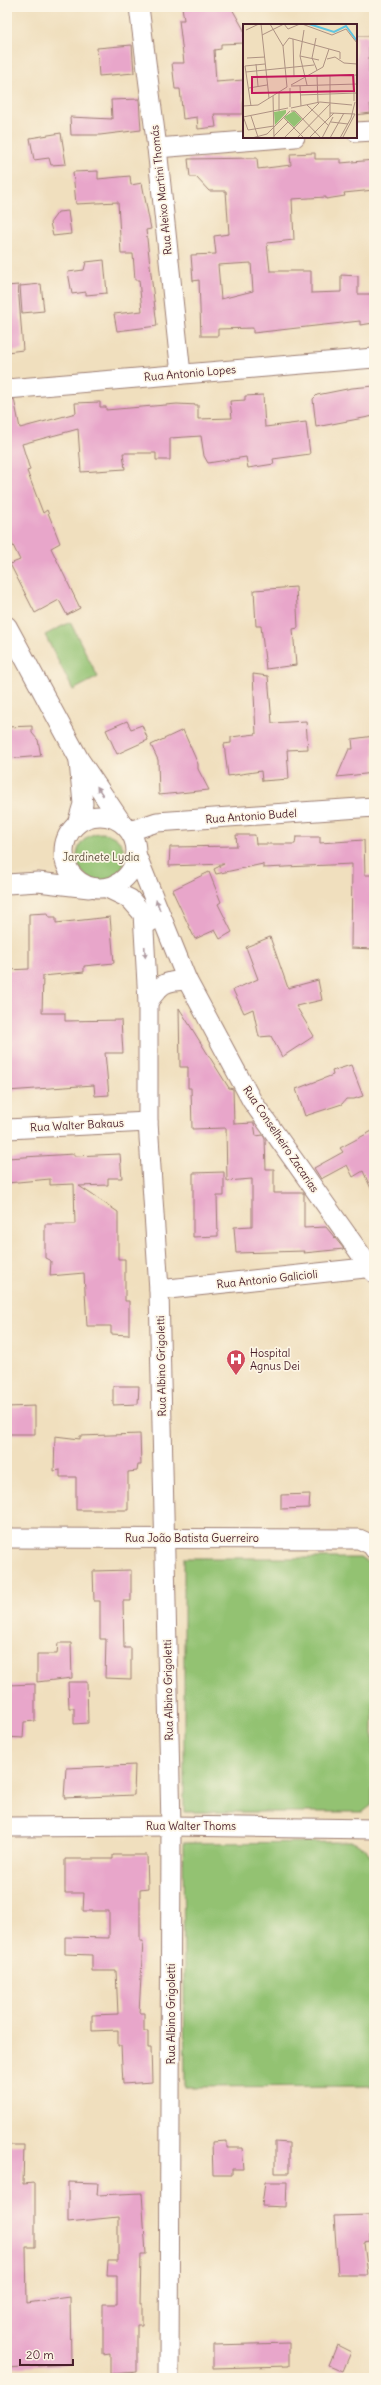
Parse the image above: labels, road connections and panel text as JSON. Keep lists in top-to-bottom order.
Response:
{
  "streets": {
    "street": [
      "Rua Aleixo Martini Thomás",
      "Rua Antonio Lopes",
      "Rua Antonio Budel",
      "Rua Walter Bakaus",
      "Rua Conselheiro Zacarias",
      "Rua Antonio Galicioli",
      "Rua Albino Grigoletti",
      "Rua João Batista Guerreiro",
      "Rua Walter Thoms"
    ]
  },
  "crossings": [
    ["Rua Aleixo Martini Thomás", "Rua Antonio Lopes"],
    ["Rua Antonio Budel", "Rua Conselheiro Zacarias"],
    ["Rua Walter Bakaus", "Rua Albino Grigoletti"],
    ["Rua Conselheiro Zacarias", "Rua Antonio Galicioli"],
    ["Rua Conselheiro Zacarias", "Rua Albino Grigoletti"],
    ["Rua Antonio Galicioli", "Rua Albino Grigoletti"],
    ["Rua Albino Grigoletti", "Rua João Batista Guerreiro"],
    ["Rua Albino Grigoletti", "Rua Walter Thoms"]
  ],
  "parks": ["Jardinete Lydia"],
  "places": {
    "hospital": ["Hospital Agnus Dei"]
  },
  "scale_bar": "20 m"
}
